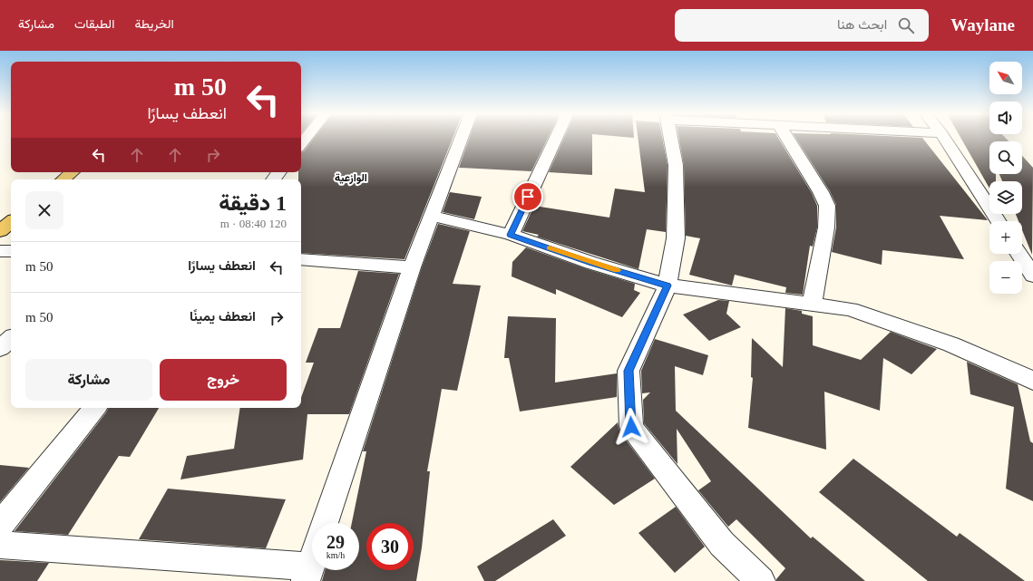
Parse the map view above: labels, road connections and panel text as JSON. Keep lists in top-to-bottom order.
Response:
{
  "districts": ["الوازعية"],
  "north": "top left",
  "page": {
    "header": "Waylane",
    "search": "ابحث هنا",
    "nav": ["الخريطة", "الطبقات", "مشاركة"],
    "map_buttons": ["+", "−"],
    "turn": ["50 m", "انعطف يسارًا"],
    "heading": ["1 دقيقة", "120 m · 08:40"],
    "list": [
      {
        "name": "انعطف يسارًا",
        "value": "50 m"
      },
      {
        "name": "انعطف يمينًا",
        "value": "50 m"
      }
    ],
    "buttons": ["خروج", "مشاركة"],
    "speed": "29 km/h",
    "limit": "30"
  }
}
